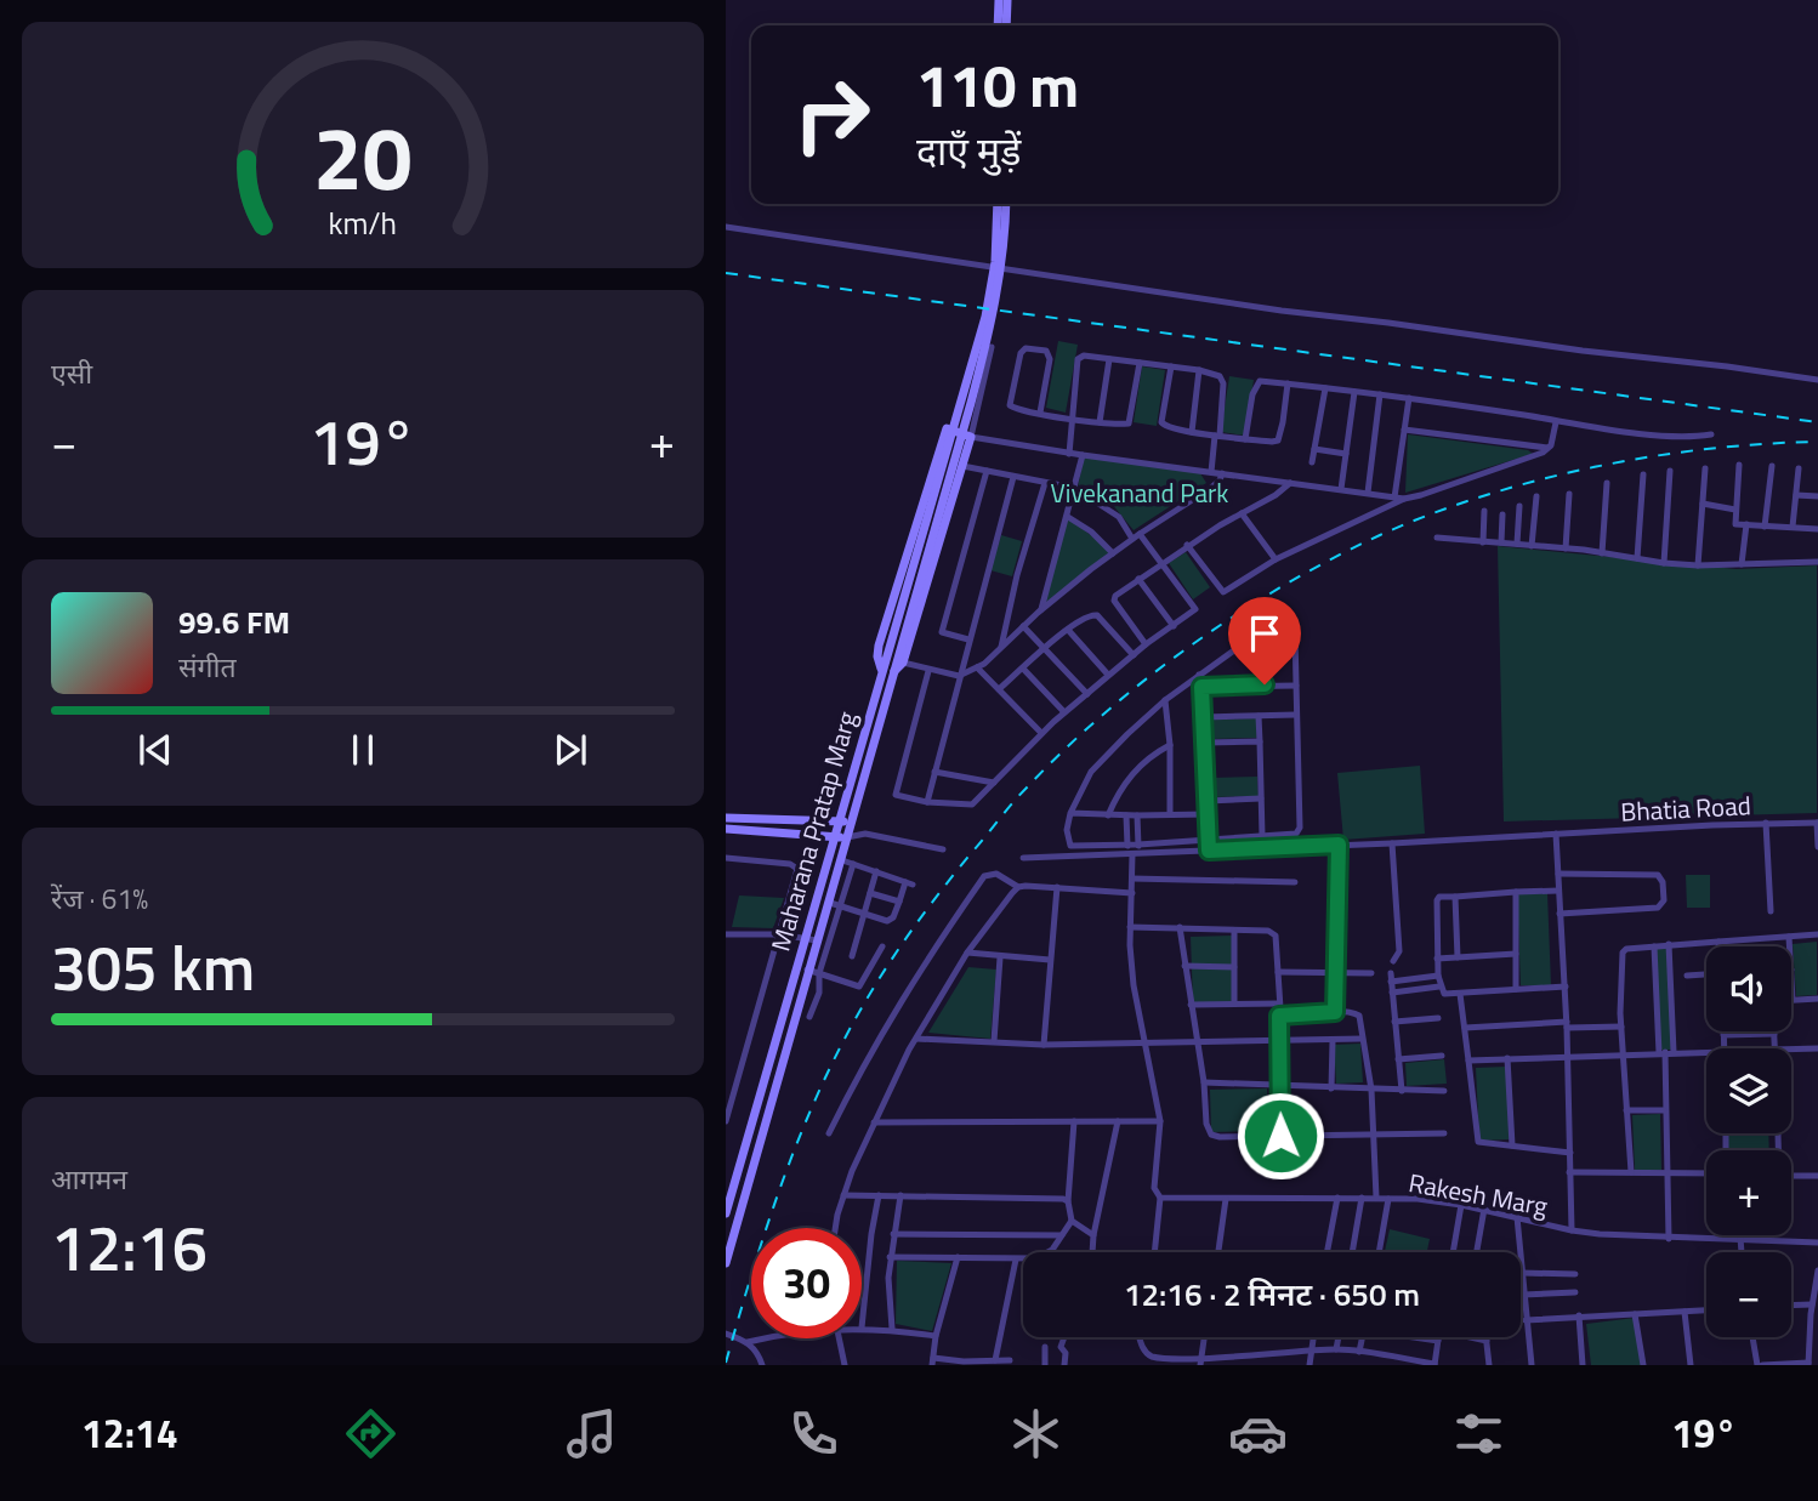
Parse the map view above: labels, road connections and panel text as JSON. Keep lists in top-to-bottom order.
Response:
{
  "streets": {
    "main road": ["Maharana Pratap Marg"],
    "street": ["Bhatia Road", "Rakesh Marg"]
  },
  "parks": ["Vivekanand Park"],
  "page": {
    "turn": ["110 m", "दाएँ मुड़ें"],
    "tile": [
      "एसी",
      ["रेंज · 61%", "305 km"],
      ["आगमन", "12:16"]
    ],
    "heat": ["−", "19°", "+"],
    "song": ["99.6 FM", "संगीत"],
    "map_buttons": ["+", "−"],
    "limit": "30",
    "trip": "12:16 · 2 मिनट · 650 m",
    "tabs": ["12:14", "19°"],
    "gauge": ["20", "km/h"]
  }
}
